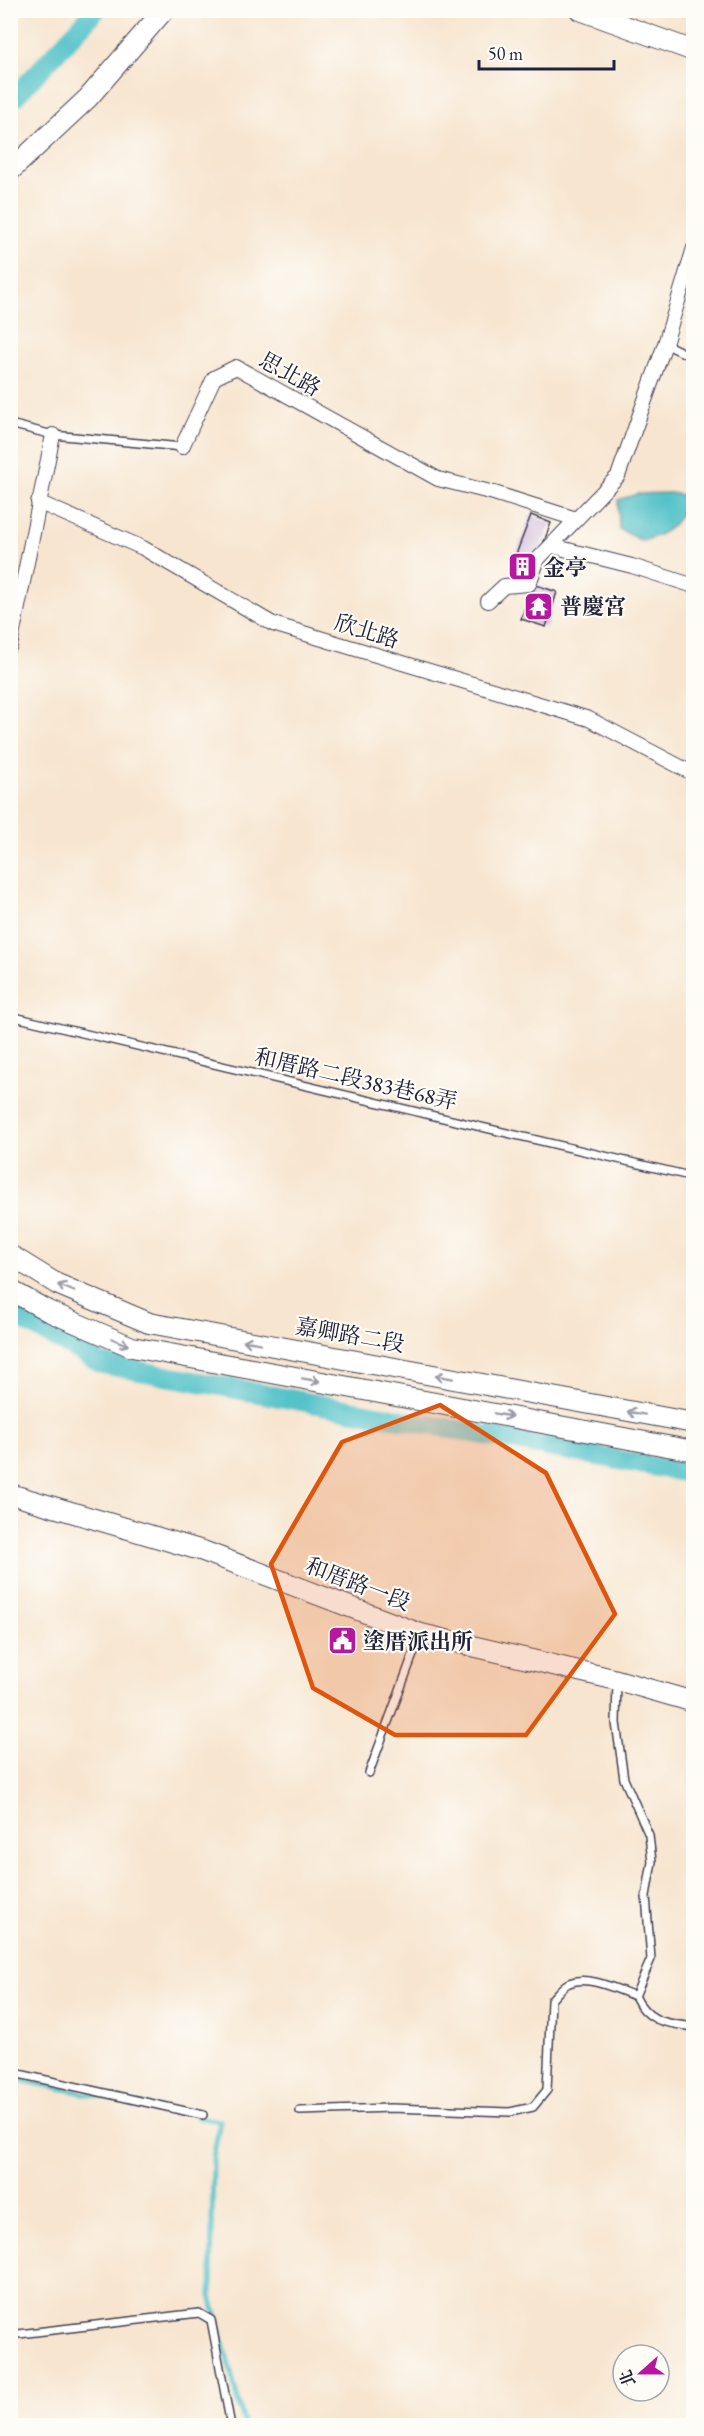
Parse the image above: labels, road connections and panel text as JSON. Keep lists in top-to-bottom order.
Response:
{
  "streets": {
    "street": [
      "思北路",
      "欣北路",
      "嘉卿路二段",
      "和厝路一段"
    ],
    "lane": ["和厝路二段383巷68弄"]
  },
  "places": {
    "building": ["金亭"],
    "temple": ["普慶宮"],
    "public building": ["塗厝派出所"]
  },
  "scale_bar": "50 m",
  "north": "left"
}
